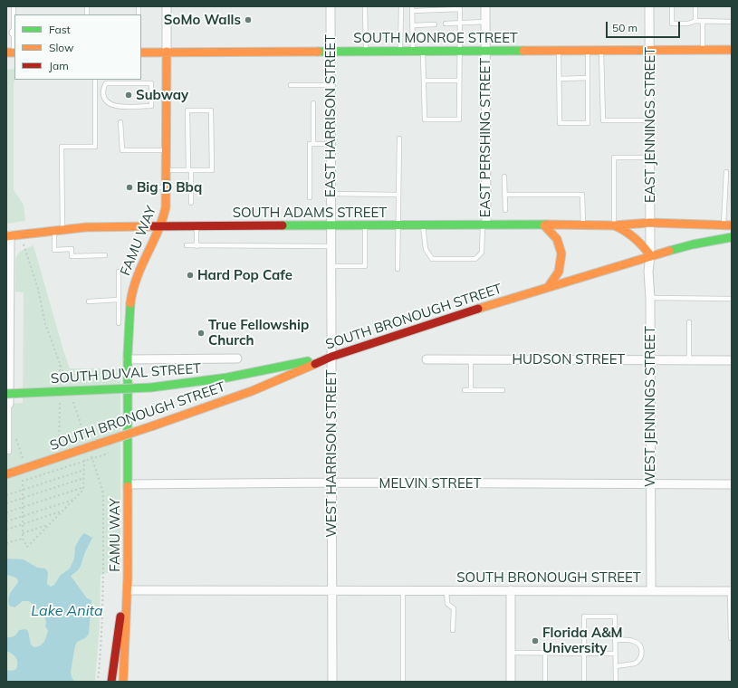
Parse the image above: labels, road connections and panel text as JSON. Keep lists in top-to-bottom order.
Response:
{
  "streets": {
    "main road": [
      "SOUTH MONROE STREET",
      "SOUTH ADAMS STREET",
      "FAMU WAY",
      "SOUTH BRONOUGH STREET",
      "SOUTH DUVAL STREET"
    ],
    "street": [
      "EAST HARRISON STREET",
      "EAST JENNINGS STREET",
      "EAST PERSHING STREET",
      "HUDSON STREET",
      "WEST JENNINGS STREET",
      "WEST HARRISON STREET",
      "MELVIN STREET"
    ]
  },
  "crossings": [
    ["SOUTH MONROE STREET", "EAST HARRISON STREET"],
    ["SOUTH MONROE STREET", "EAST JENNINGS STREET"],
    ["SOUTH MONROE STREET", "EAST PERSHING STREET"],
    ["SOUTH MONROE STREET", "FAMU WAY"],
    ["EAST HARRISON STREET", "SOUTH ADAMS STREET"],
    ["EAST HARRISON STREET", "WEST HARRISON STREET"],
    ["EAST JENNINGS STREET", "SOUTH ADAMS STREET"],
    ["EAST JENNINGS STREET", "WEST JENNINGS STREET"],
    ["EAST PERSHING STREET", "SOUTH ADAMS STREET"],
    ["SOUTH ADAMS STREET", "FAMU WAY"],
    ["SOUTH ADAMS STREET", "SOUTH BRONOUGH STREET"],
    ["SOUTH ADAMS STREET", "WEST JENNINGS STREET"],
    ["SOUTH ADAMS STREET", "WEST HARRISON STREET"],
    ["FAMU WAY", "SOUTH BRONOUGH STREET"],
    ["FAMU WAY", "MELVIN STREET"],
    ["SOUTH BRONOUGH STREET", "SOUTH DUVAL STREET"],
    ["SOUTH BRONOUGH STREET", "WEST JENNINGS STREET"],
    ["SOUTH BRONOUGH STREET", "WEST HARRISON STREET"],
    ["HUDSON STREET", "WEST JENNINGS STREET"],
    ["SOUTH DUVAL STREET", "WEST HARRISON STREET"],
    ["WEST JENNINGS STREET", "MELVIN STREET"],
    ["WEST HARRISON STREET", "MELVIN STREET"]
  ],
  "water": ["Lake Anita"],
  "places": [
    "SoMo Walls",
    "Subway",
    "Big D Bbq",
    "Hard Pop Cafe",
    "True Fellowship Church",
    "Florida A&M University"
  ],
  "legend": ["Fast", "Slow", "Jam"],
  "scale_bar": "50 m"
}
